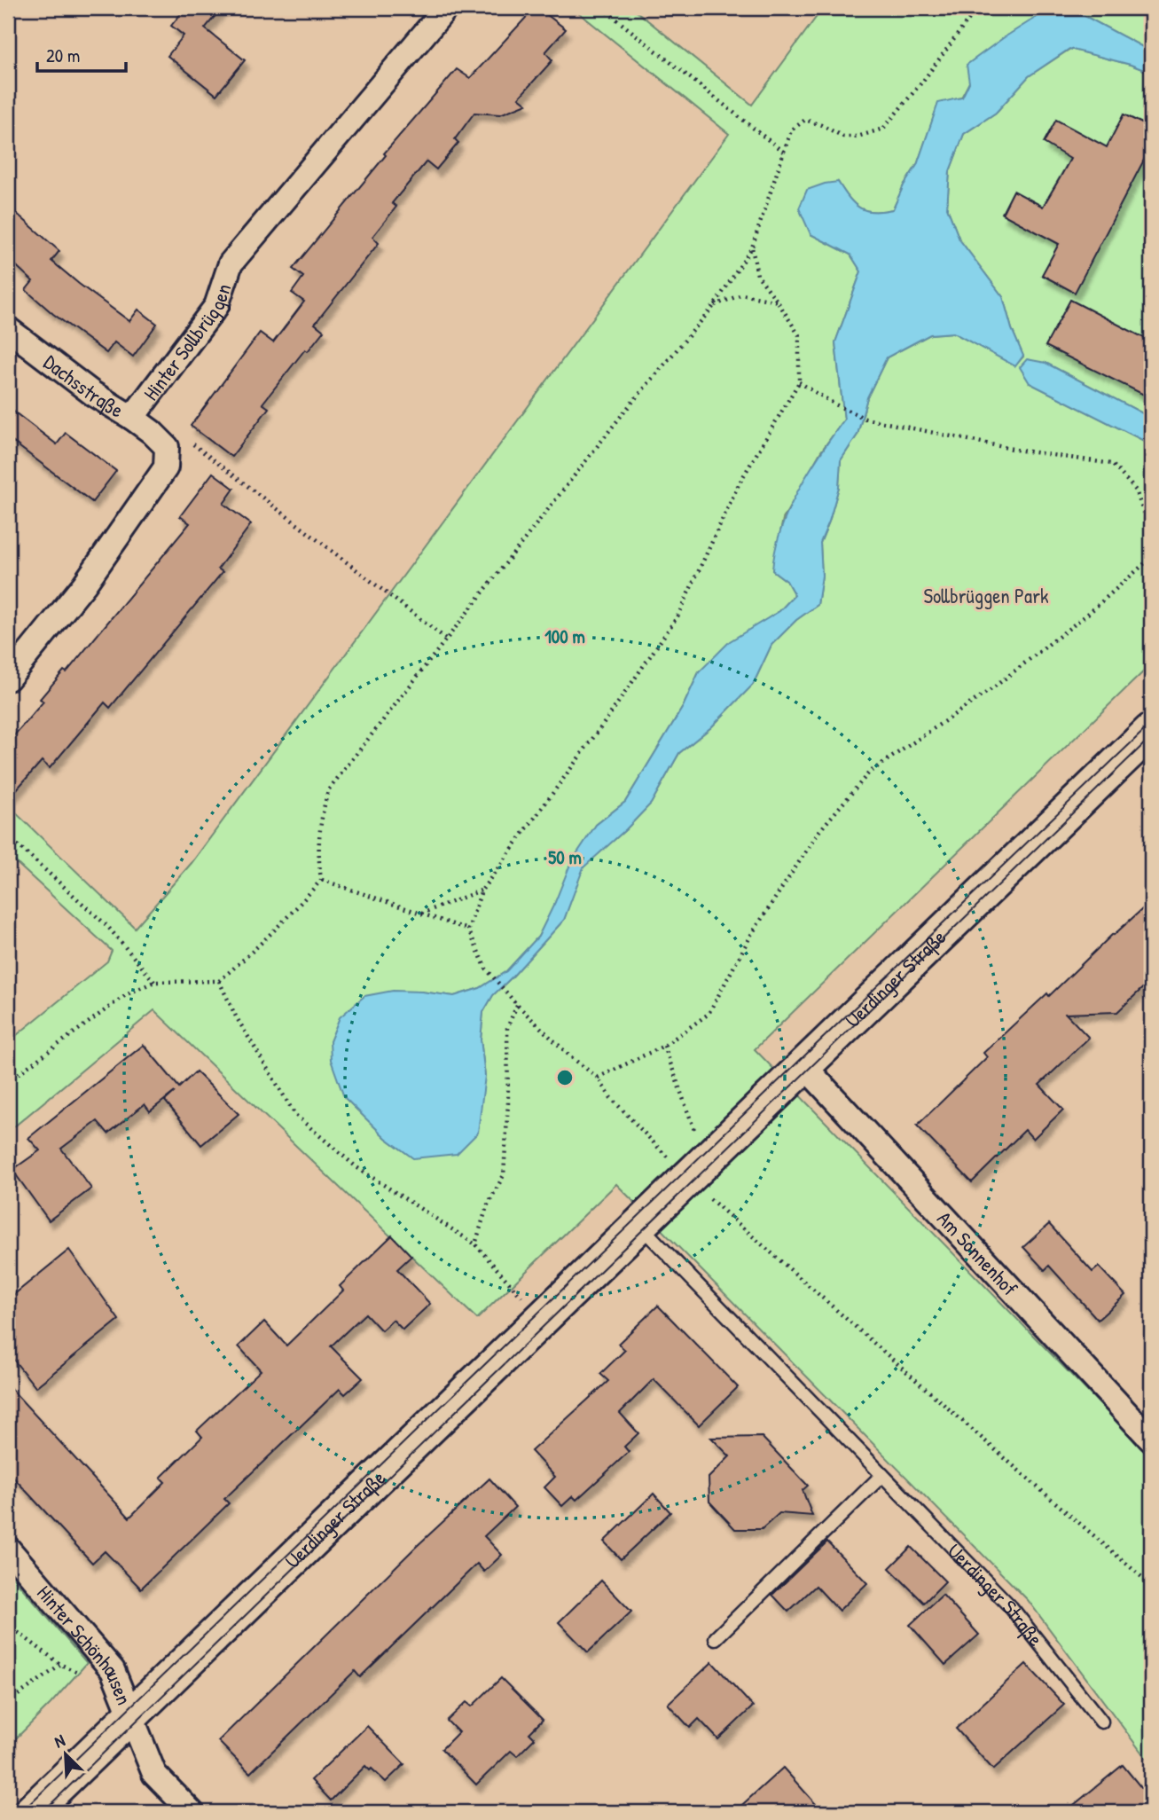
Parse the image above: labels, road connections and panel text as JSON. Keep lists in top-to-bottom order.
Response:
{
  "streets": {
    "main road": ["Uerdinger Straße"],
    "street": [
      "Hinter Sollbrüggen",
      "Dachsstraße",
      "Am Sonnenhof",
      "Hinter Schönhausen"
    ]
  },
  "crossings": [
    ["Hinter Sollbrüggen", "Dachsstraße"],
    ["Uerdinger Straße", "Am Sonnenhof"],
    ["Uerdinger Straße", "Hinter Schönhausen"]
  ],
  "parks": ["Sollbrüggen Park"],
  "scale_bar": "20 m",
  "north": "top left",
  "rings": ["100 m", "50 m"]
}
